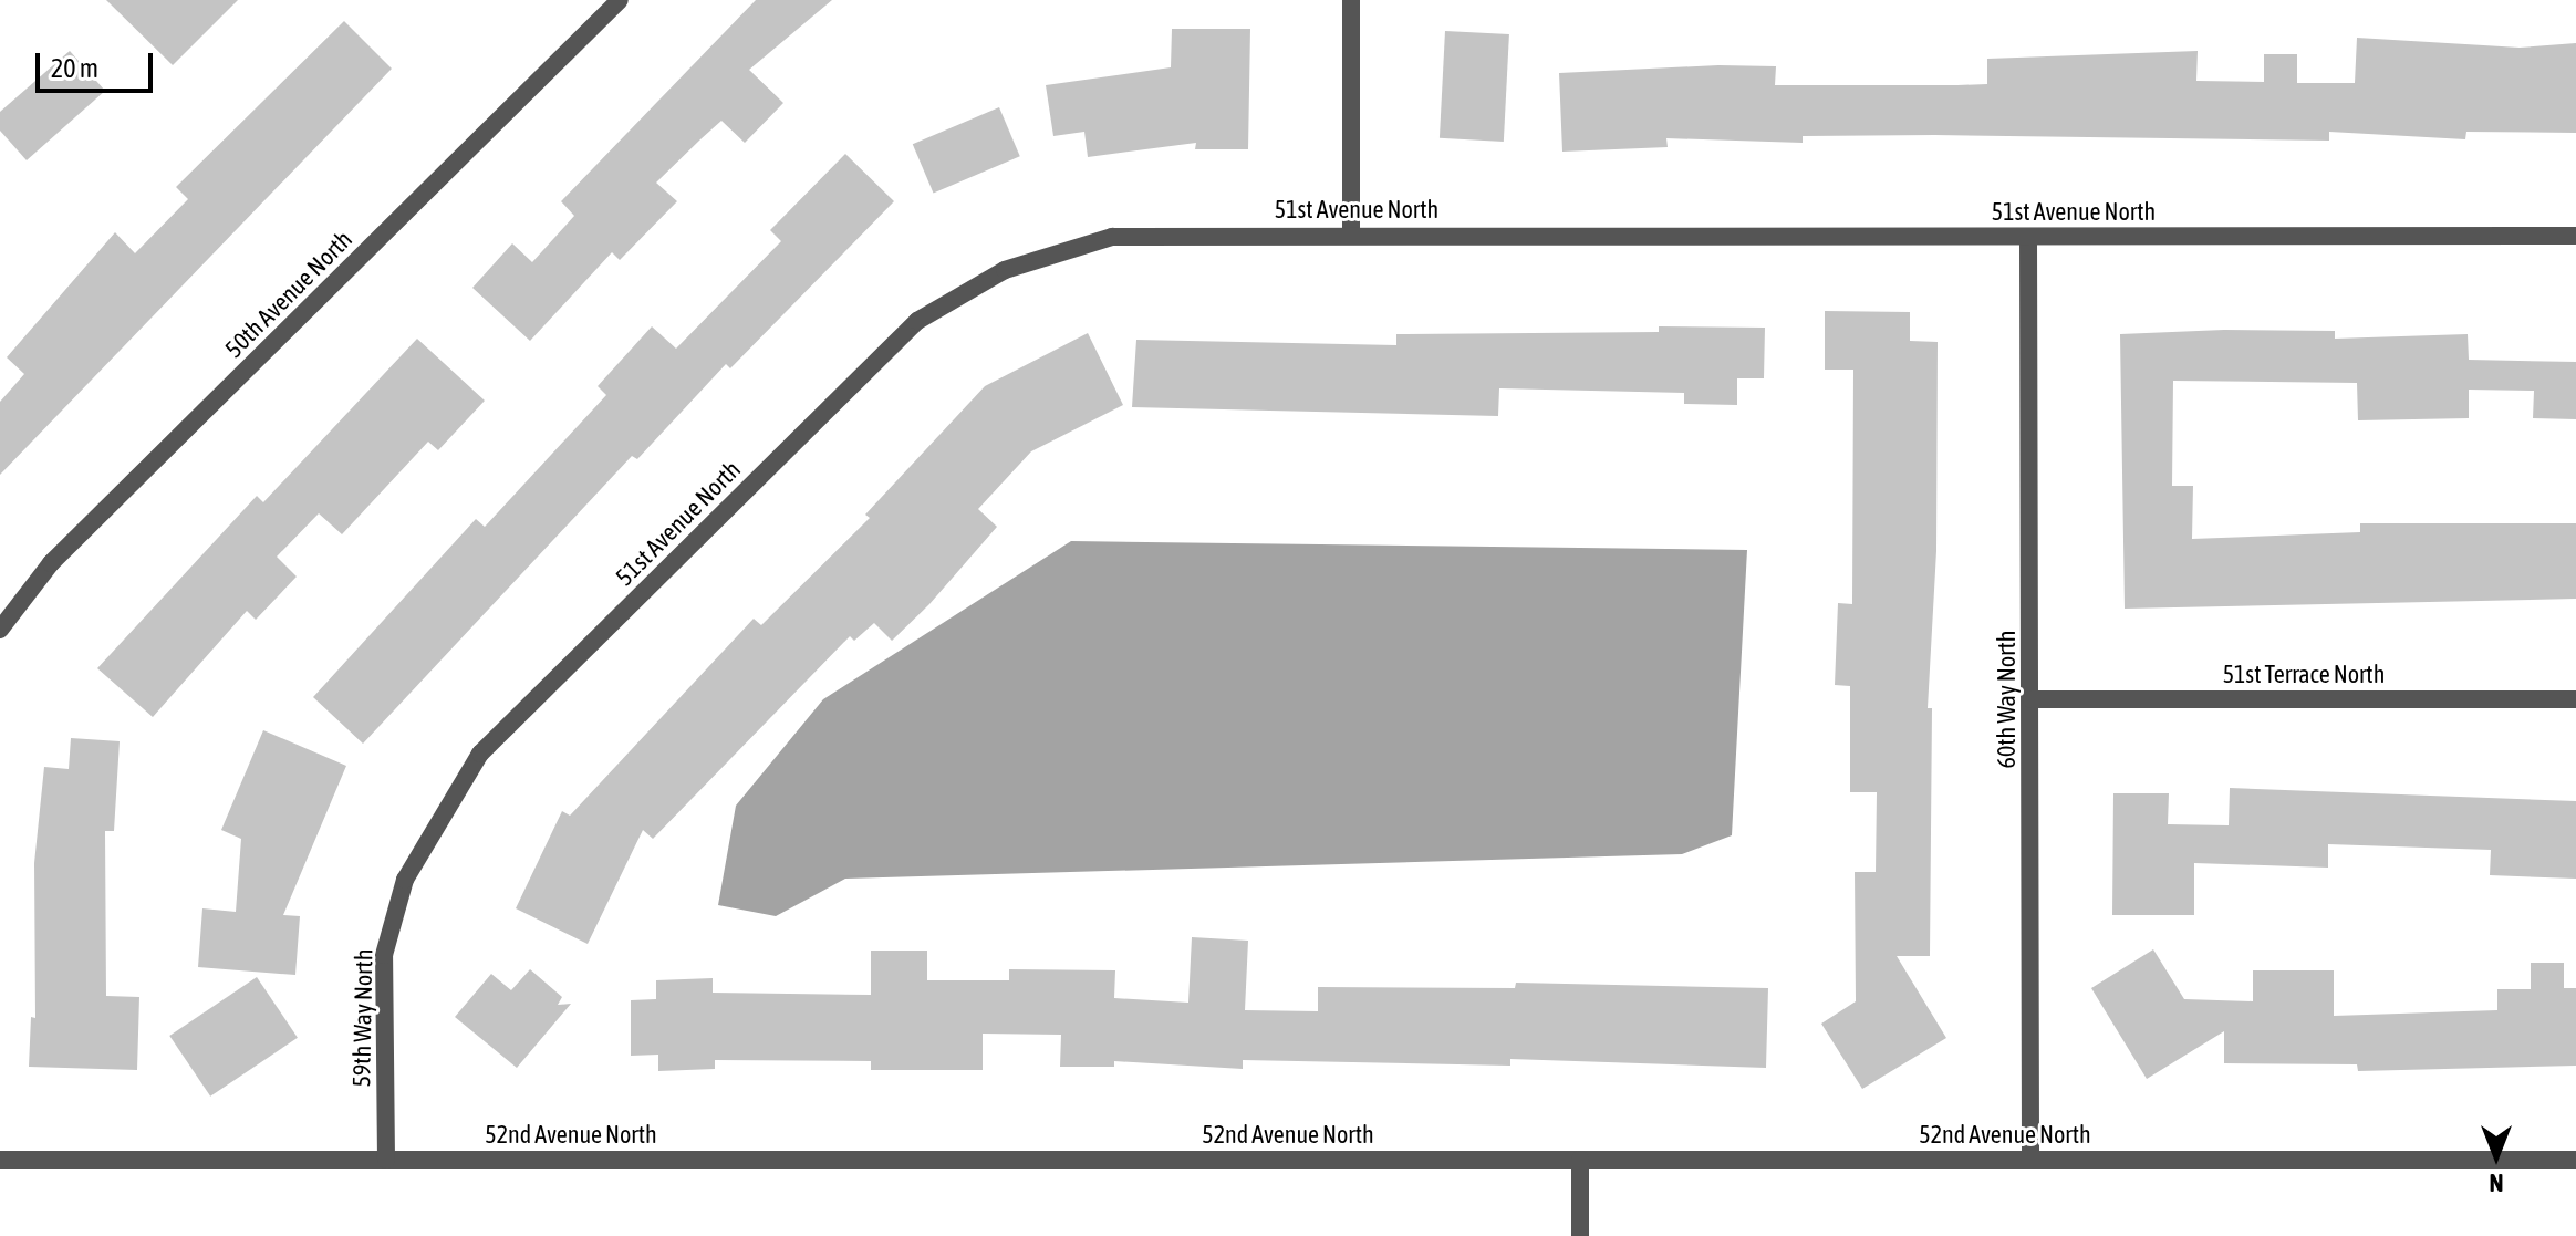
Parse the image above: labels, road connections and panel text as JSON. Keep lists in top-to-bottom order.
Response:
{
  "streets": {
    "street": [
      "51st Avenue North",
      "50th Avenue North",
      "51st Terrace North",
      "60th Way North",
      "59th Way North",
      "52nd Avenue North"
    ]
  },
  "crossings": [
    ["51st Avenue North", "60th Way North"],
    ["51st Avenue North", "59th Way North"],
    ["51st Terrace North", "60th Way North"],
    ["60th Way North", "52nd Avenue North"],
    ["59th Way North", "52nd Avenue North"]
  ],
  "scale_bar": "20 m",
  "north": "bottom"
}
